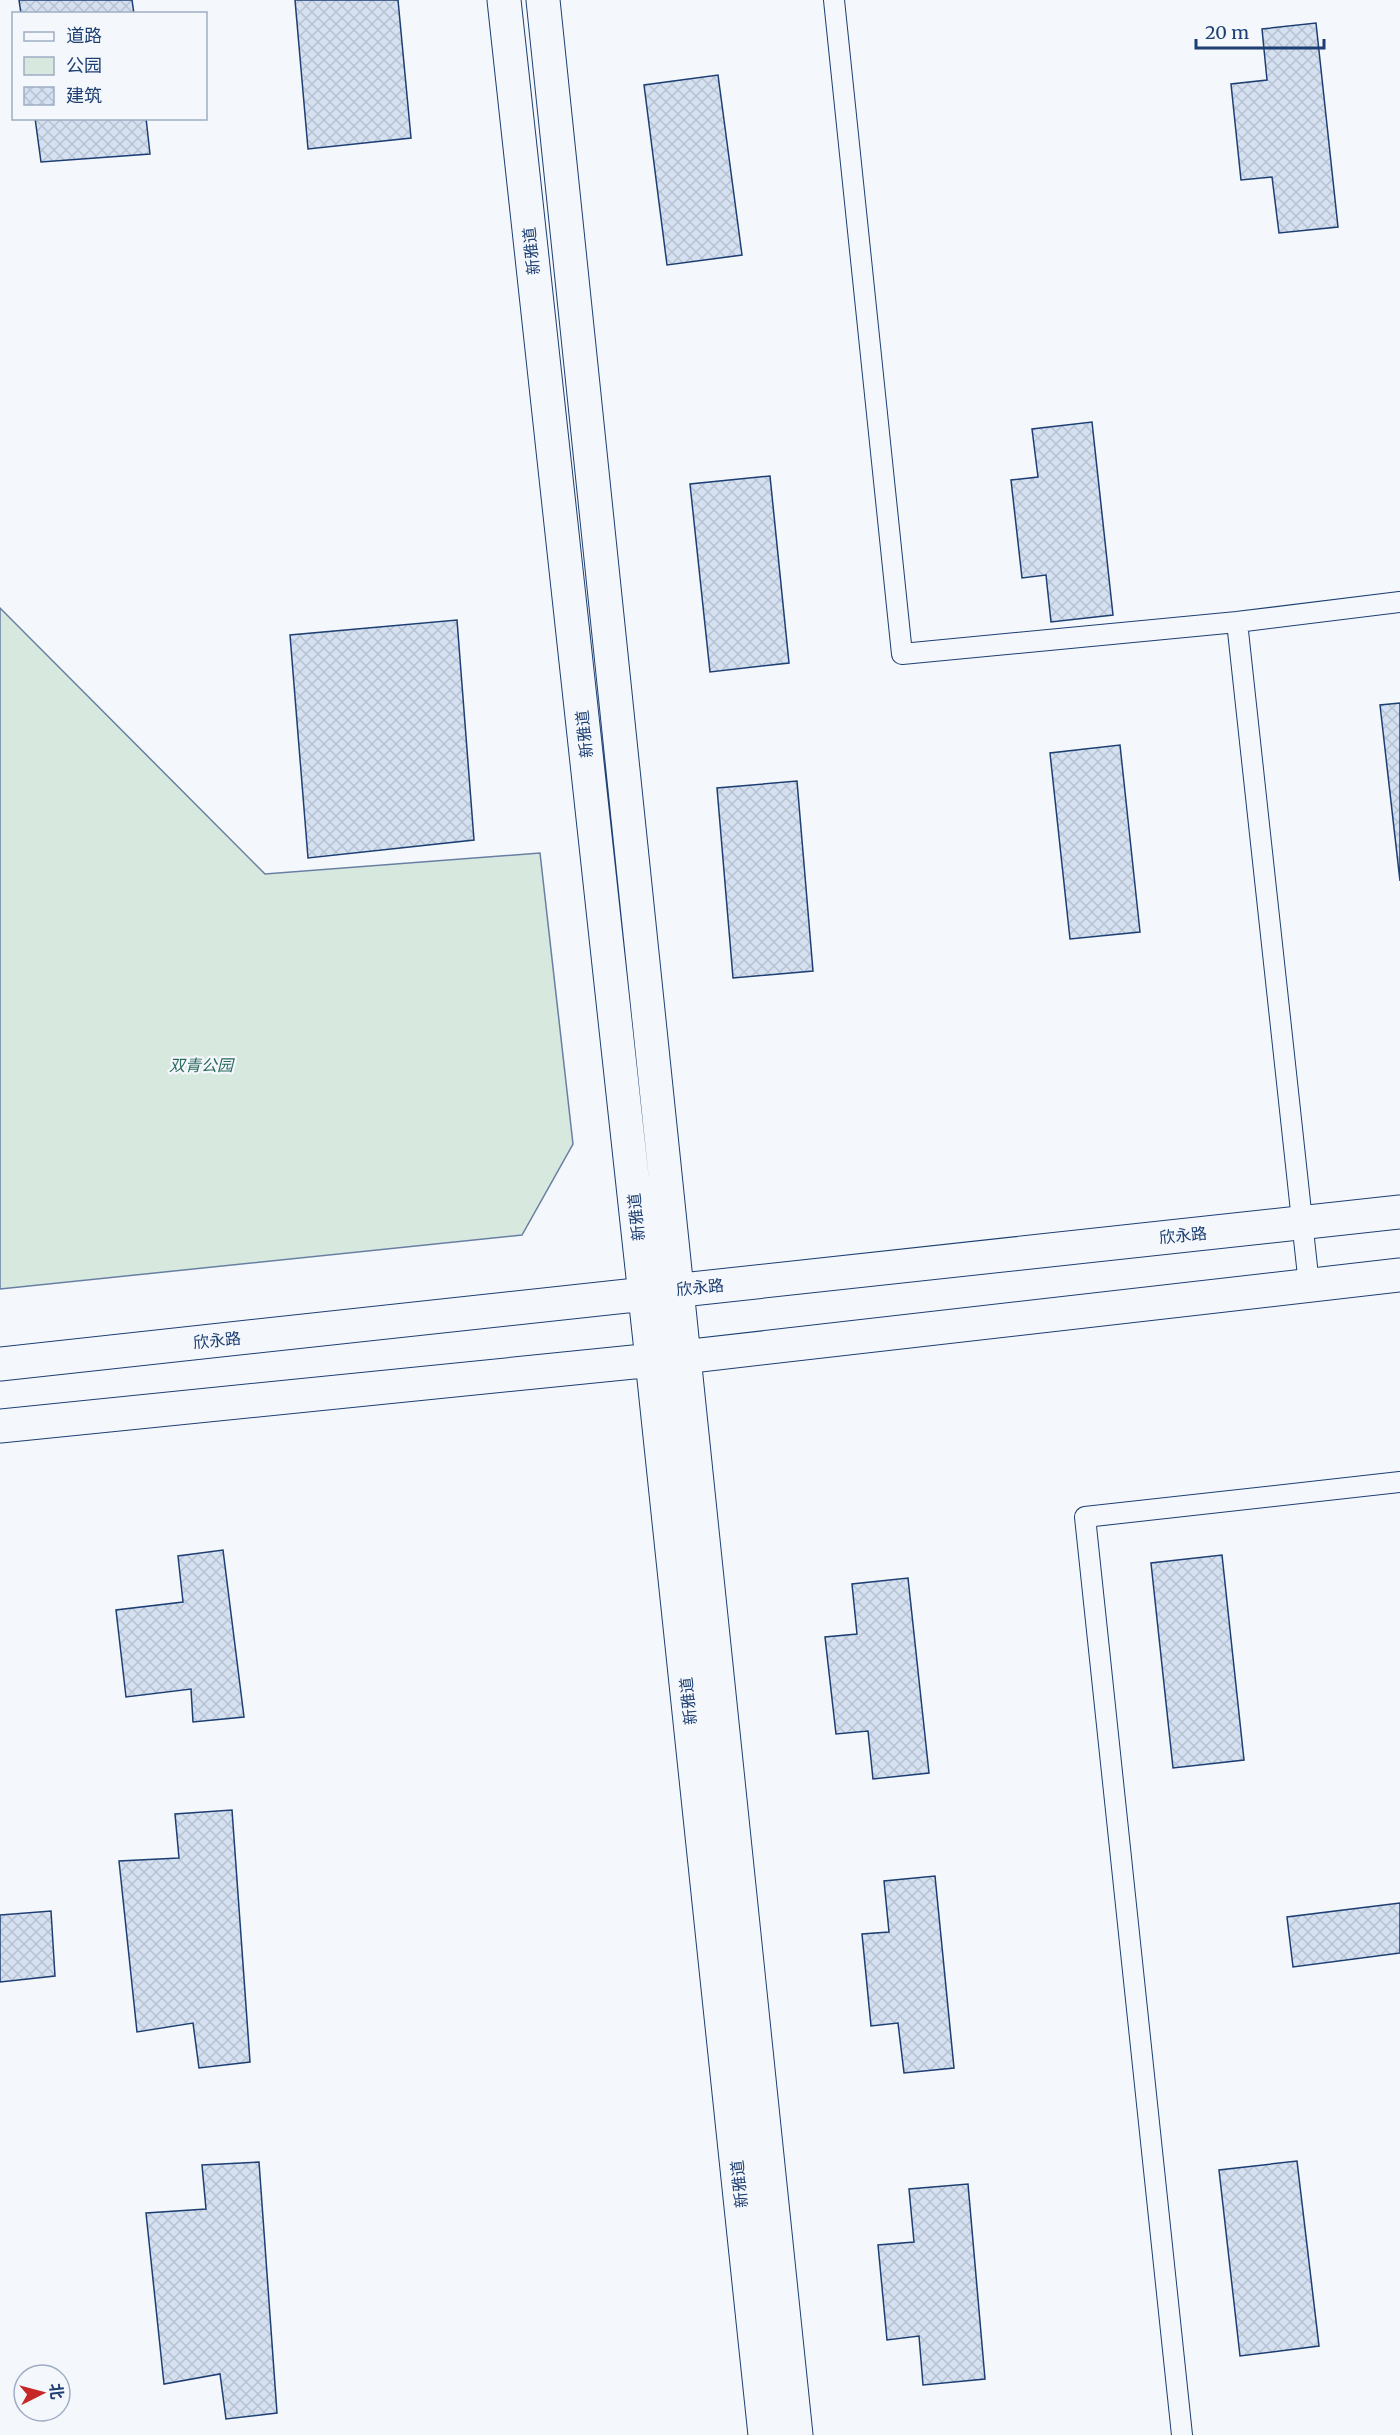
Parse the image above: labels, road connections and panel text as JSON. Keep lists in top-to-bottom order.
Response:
{
  "streets": {
    "street": ["新雅道", "欣永路"]
  },
  "crossings": [
    ["新雅道", "欣永路"]
  ],
  "parks": ["双青公园"],
  "legend": ["道路", "公园", "建筑"],
  "scale_bar": "20 m",
  "north": "right"
}
